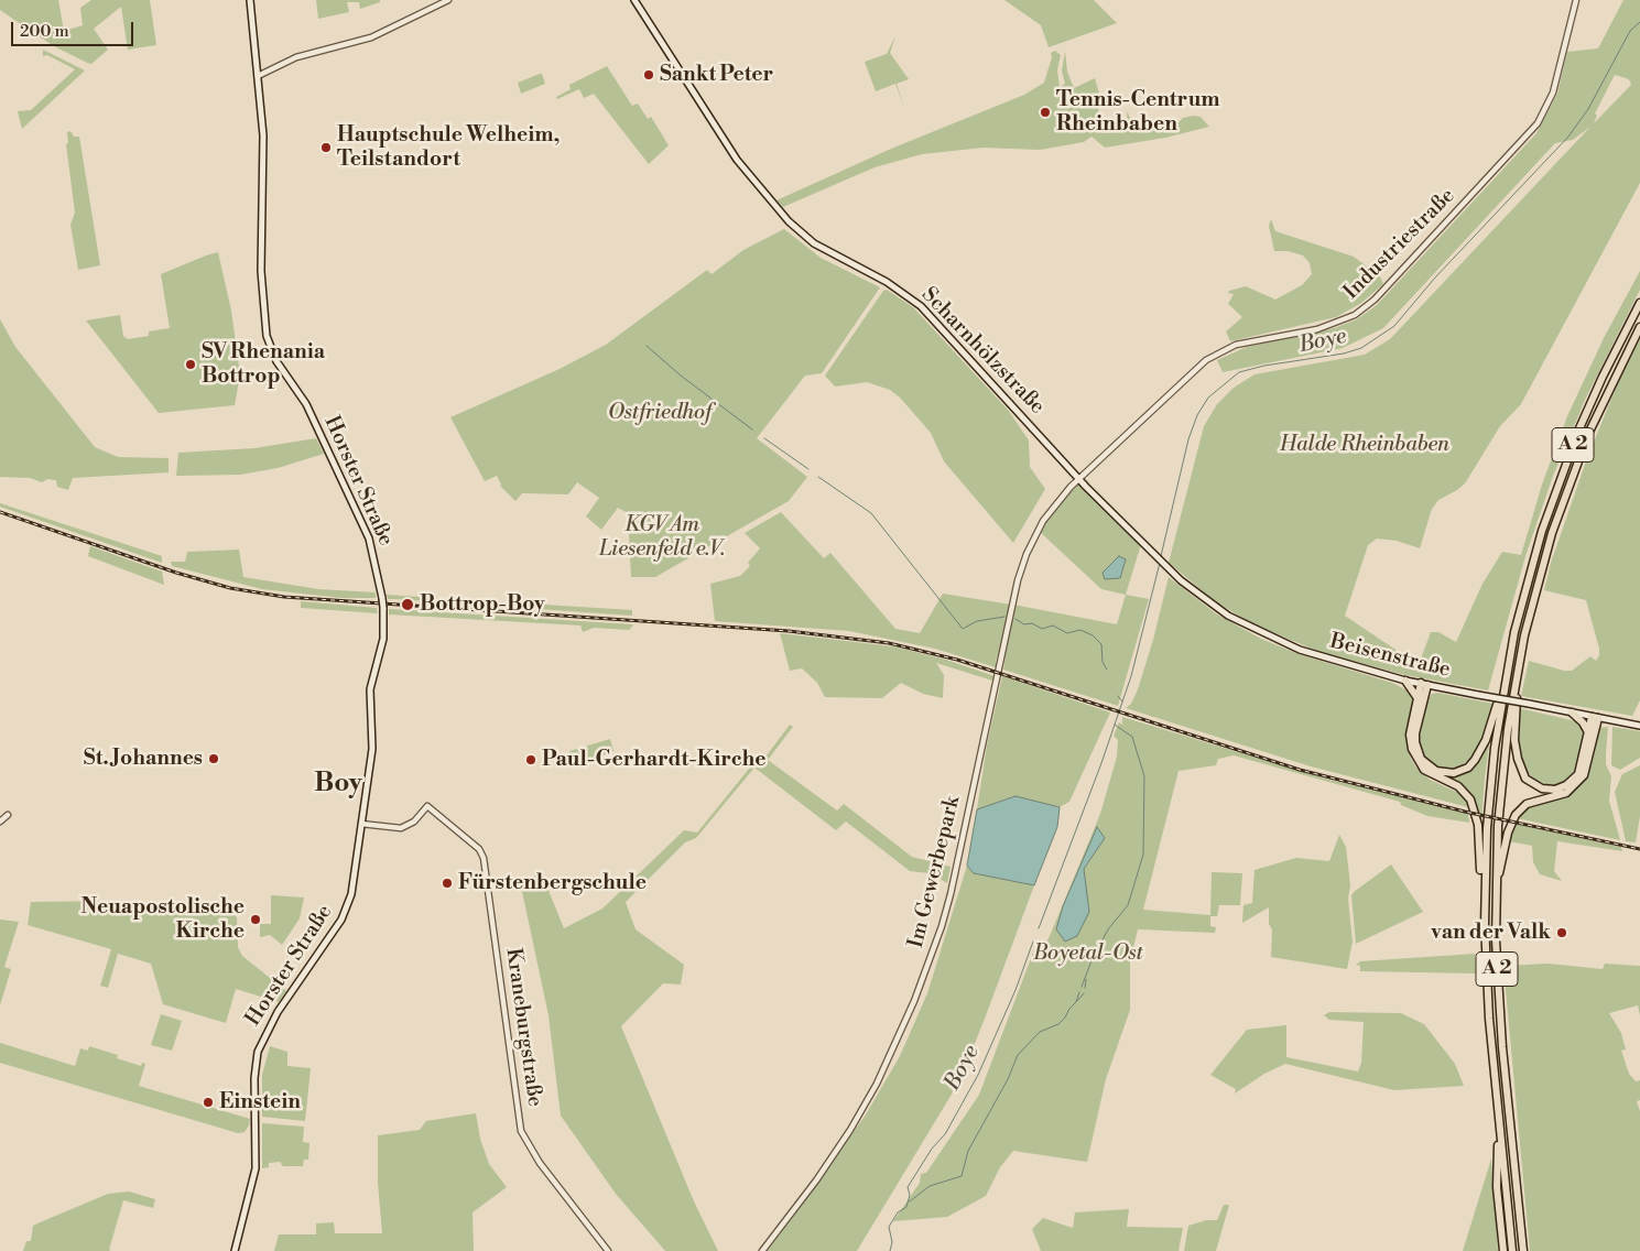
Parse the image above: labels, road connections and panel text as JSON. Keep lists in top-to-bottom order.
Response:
{
  "streets": {
    "highway": ["A 2"],
    "main road": ["Scharnhölzstraße", "Horster Straße", "Beisenstraße"],
    "street": ["Industriestraße", "Im Gewerbepark", "Kraneburgstraße"]
  },
  "crossings": [
    ["Industriestraße", "Scharnhölzstraße"],
    ["Industriestraße", "Im Gewerbepark"],
    ["Scharnhölzstraße", "Beisenstraße"],
    ["Scharnhölzstraße", "Im Gewerbepark"],
    ["Horster Straße", "Kraneburgstraße"]
  ],
  "districts": ["Boy"],
  "water": ["Boye"],
  "parks": [
    "Ostfriedhof",
    "Halde Rheinbaben",
    "KGV Am Liesenfeld e.V.",
    "Boyetal-Ost"
  ],
  "places": [
    "Sankt Peter",
    "Tennis-Centrum Rheinbaben",
    "Hauptschule Welheim, Teilstandort",
    "SV Rhenania Bottrop",
    "Bottrop-Boy",
    "St. Johannes",
    "Paul-Gerhardt-Kirche",
    "Fürstenbergschule",
    "Neuapostolische Kirche",
    "van der Valk",
    "Einstein"
  ],
  "scale_bar": "200 m"
}
